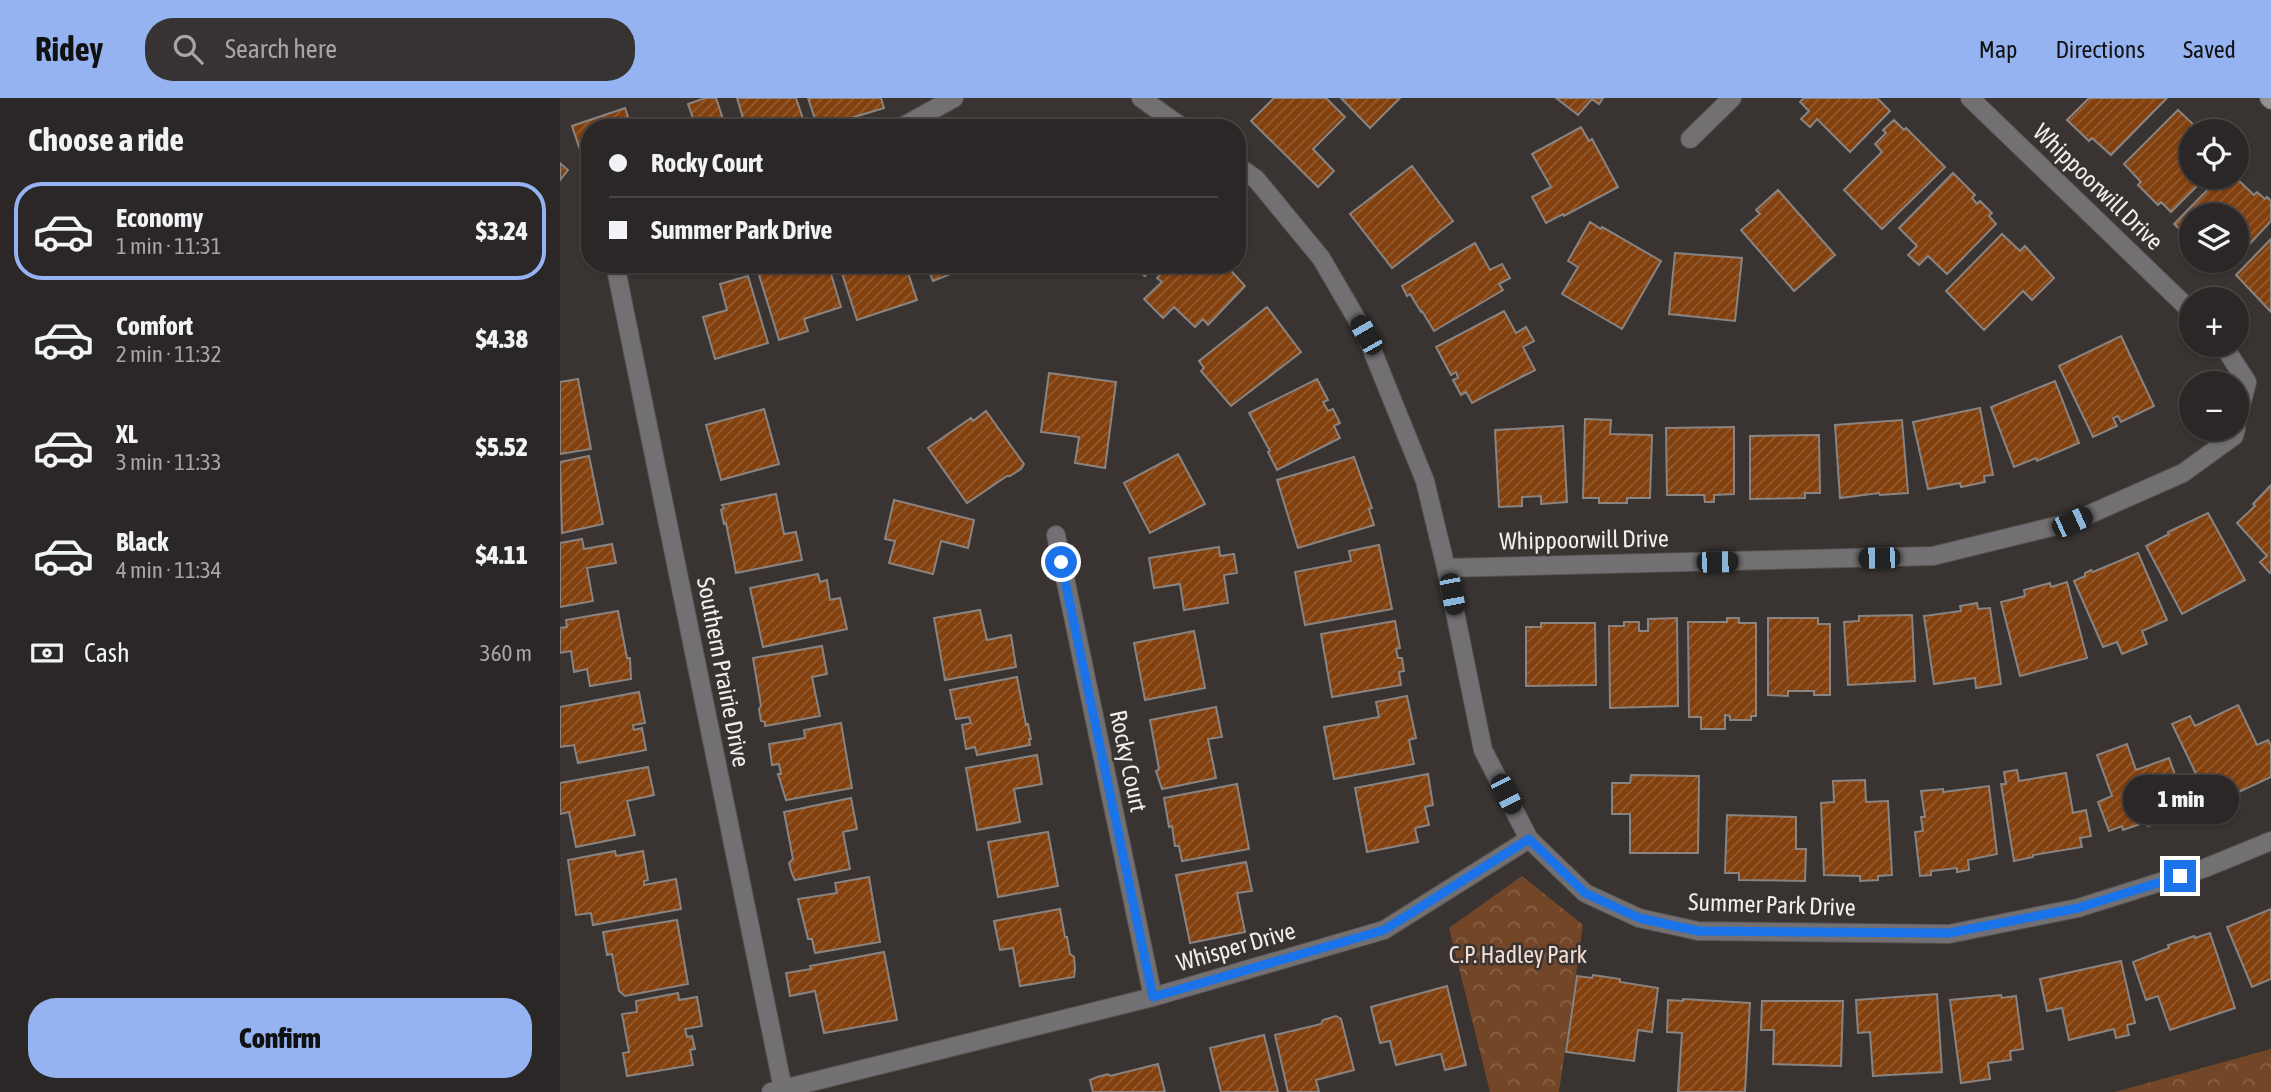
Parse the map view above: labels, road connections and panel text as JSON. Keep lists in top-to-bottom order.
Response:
{
  "streets": {
    "street": [
      "Whippoorwill Drive",
      "Southern Prairie Drive",
      "Rocky Court",
      "Summer Park Drive",
      "Whisper Drive"
    ]
  },
  "crossings": [
    ["Whippoorwill Drive", "Summer Park Drive"],
    ["Southern Prairie Drive", "Whisper Drive"],
    ["Rocky Court", "Whisper Drive"],
    ["Summer Park Drive", "Whisper Drive"]
  ],
  "parks": ["C.P. Hadley Park"],
  "page": {
    "header": "Ridey",
    "search": "Search here",
    "nav": ["Map", "Directions", "Saved"],
    "heading": "Choose a ride",
    "map_buttons": ["+", "−"],
    "banner": ["Rocky Court", "Summer Park Drive"],
    "list": [
      {
        "name": "Economy",
        "note": "1 min · 11:31",
        "value": "$3.24"
      },
      {
        "name": "Comfort",
        "note": "2 min · 11:32",
        "value": "$4.38"
      },
      {
        "name": "XL",
        "note": "3 min · 11:33",
        "value": "$5.52"
      },
      {
        "name": "Black",
        "note": "4 min · 11:34",
        "value": "$4.11"
      }
    ],
    "pay": ["Cash", "360 m"],
    "bubble": "1 min",
    "buttons": "Confirm"
  }
}
